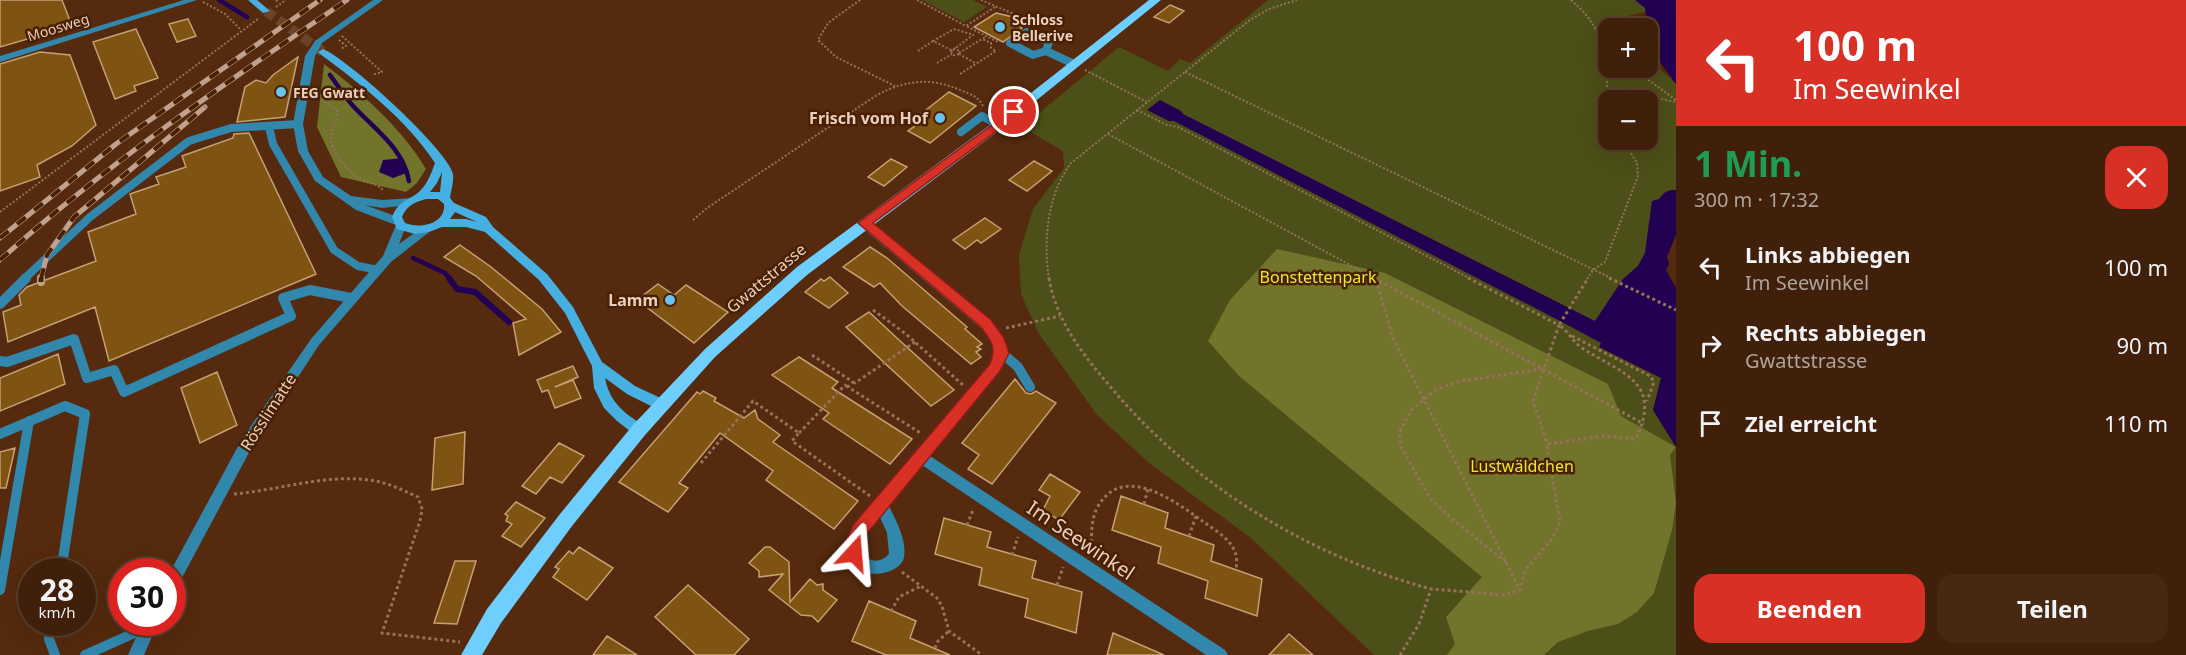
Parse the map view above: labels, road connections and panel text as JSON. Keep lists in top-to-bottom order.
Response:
{
  "streets": {
    "main road": ["Gwattstrasse"],
    "street": ["Moosweg", "Rösslimatte", "Im Seewinkel"]
  },
  "parks": ["Bonstettenpark", "Lustwäldchen"],
  "places": [
    "Schloss Bellerive",
    "FEG Gwatt",
    "Frisch vom Hof",
    "Lamm"
  ],
  "page": {
    "turn": ["100 m", "Im Seewinkel"],
    "map_buttons": ["+", "−"],
    "heading": ["1 Min.", "300 m · 17:32"],
    "list": [
      {
        "name": "Links abbiegen",
        "note": "Im Seewinkel",
        "value": "100 m"
      },
      {
        "name": "Rechts abbiegen",
        "note": "Gwattstrasse",
        "value": "90 m"
      },
      {
        "name": "Ziel erreicht",
        "value": "110 m"
      }
    ],
    "speed": "28 km/h",
    "limit": "30",
    "buttons": ["Beenden", "Teilen"]
  }
}
